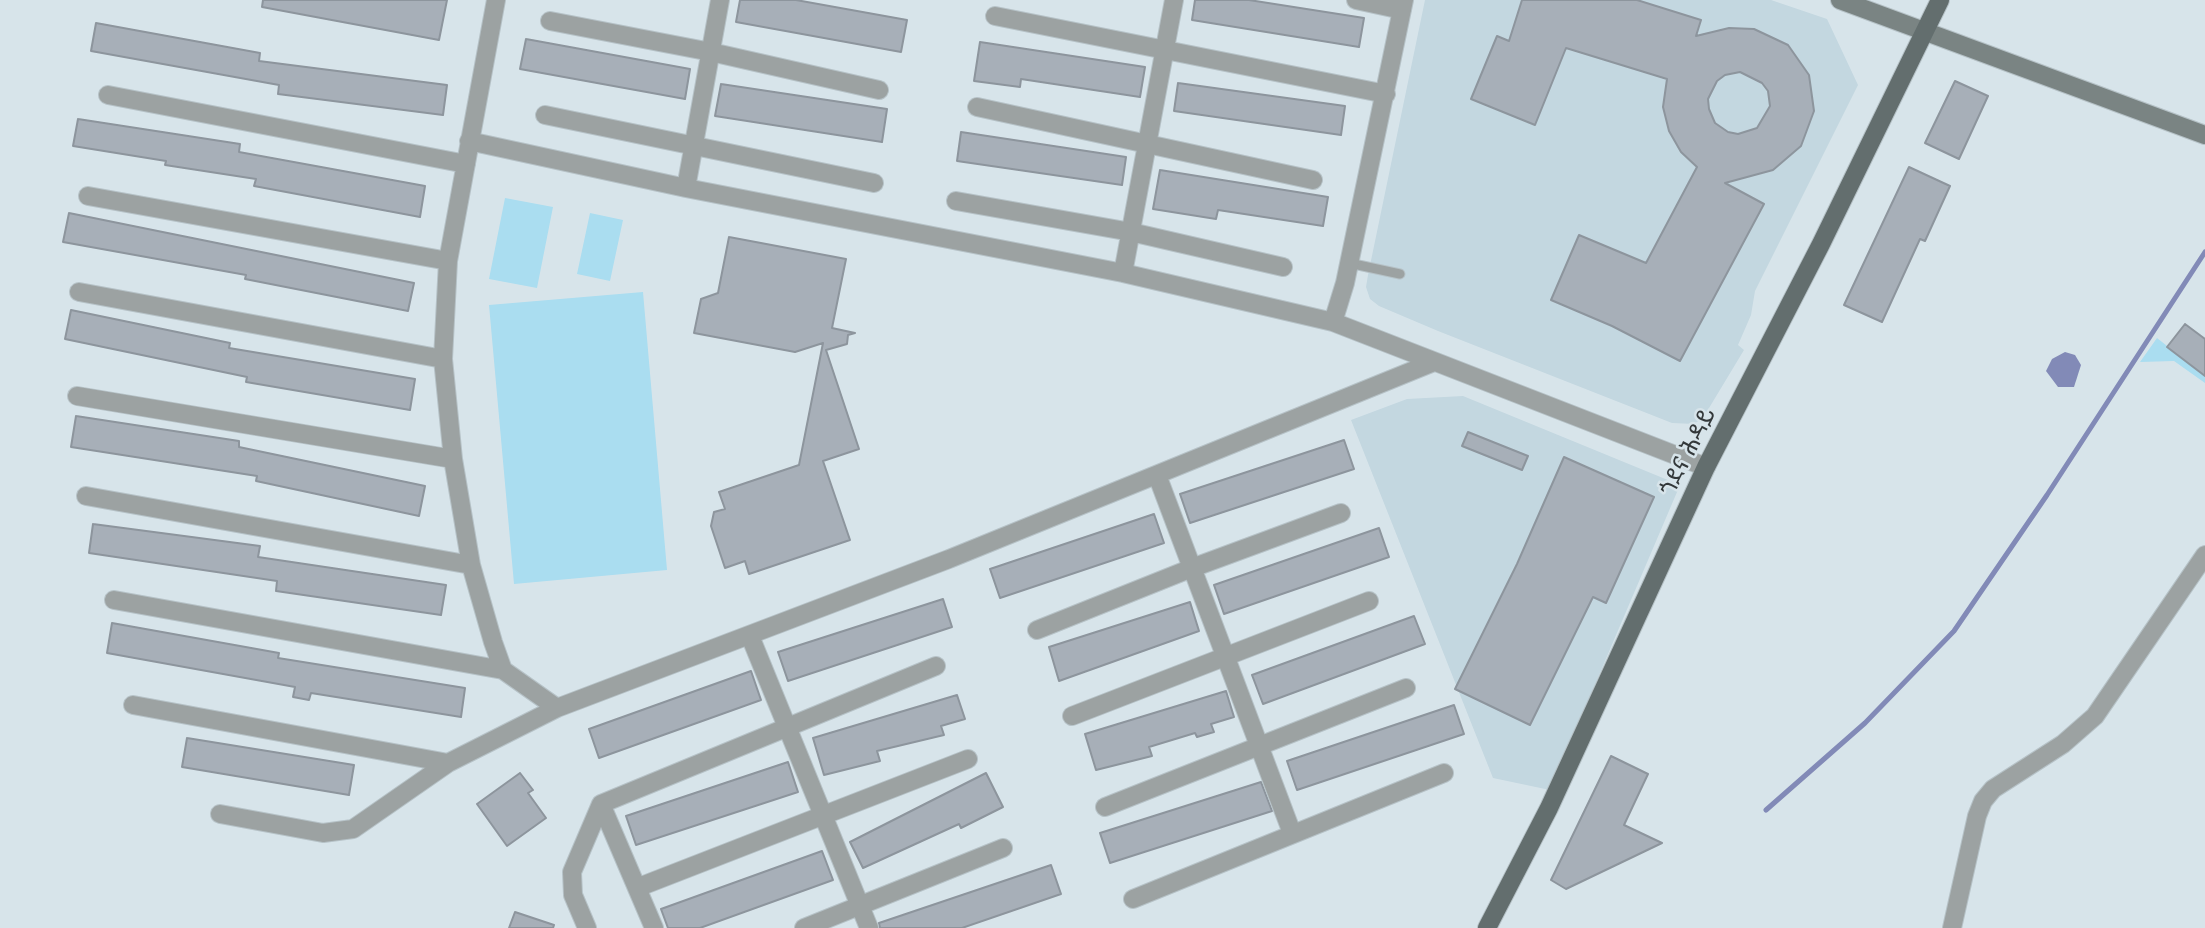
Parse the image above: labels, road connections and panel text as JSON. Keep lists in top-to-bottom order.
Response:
{
  "streets": {
    "main road": ["ጎደና ሕዳይ"]
  }
}
